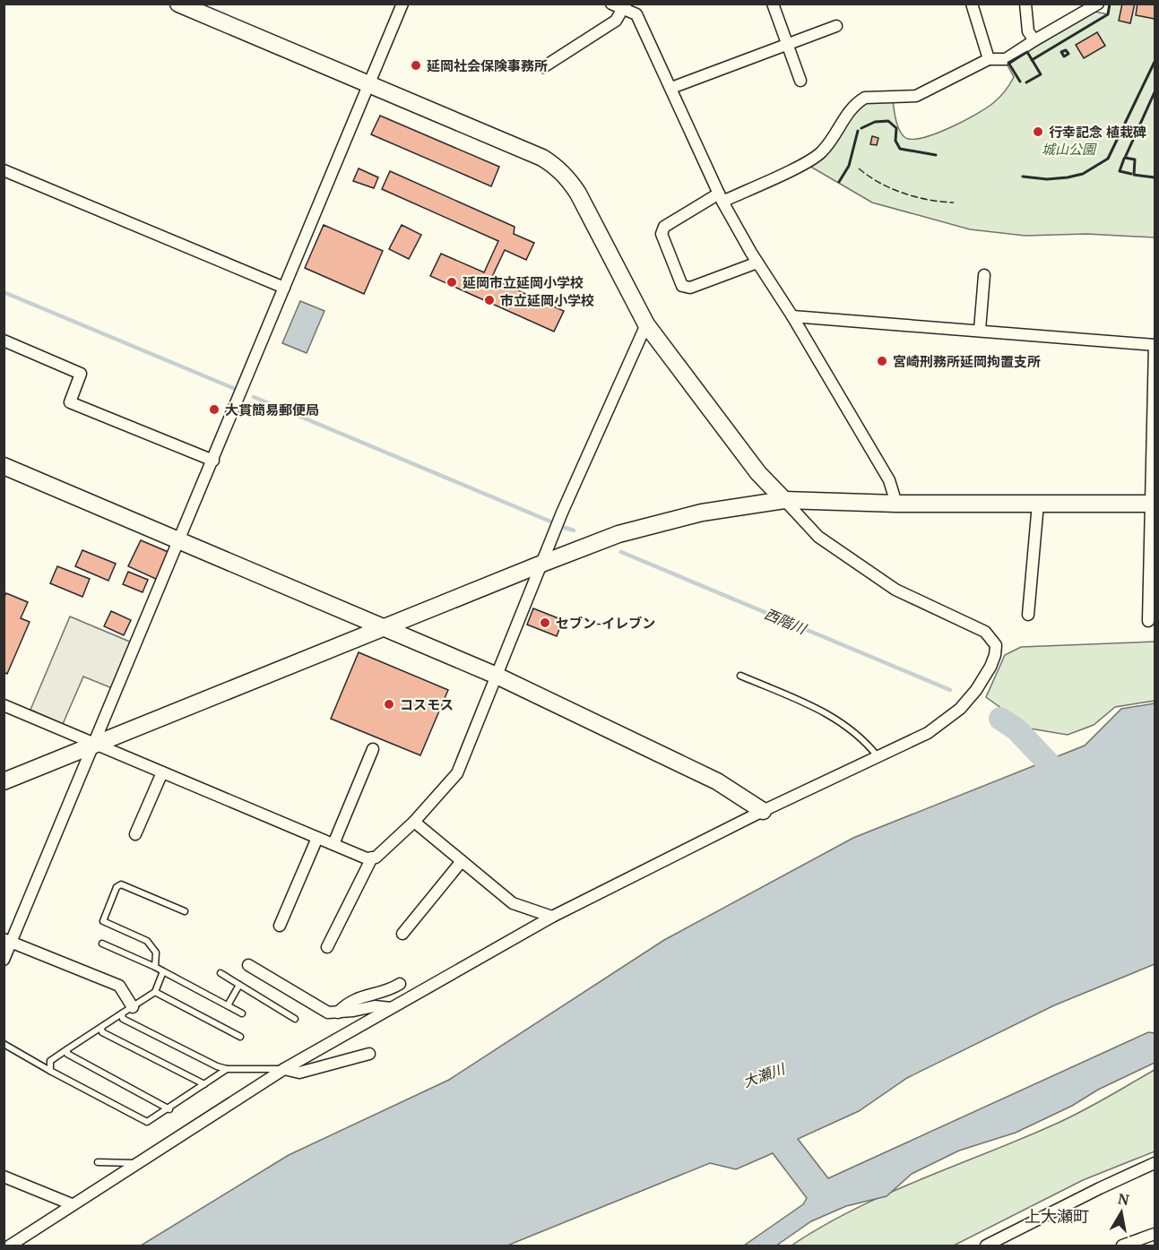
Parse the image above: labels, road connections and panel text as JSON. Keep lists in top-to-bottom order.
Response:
{
  "districts": ["上大瀬町"],
  "water": ["西階川", "大瀬川"],
  "parks": ["城山公園"],
  "places": [
    "延岡社会保険事務所",
    "行幸記念 植栽碑",
    "延岡市立延岡小学校",
    "市立延岡小学校",
    "宮崎刑務所延岡拘置支所",
    "大貫簡易郵便局",
    "セブン-イレブン",
    "コスモス"
  ],
  "north": "top"
}
